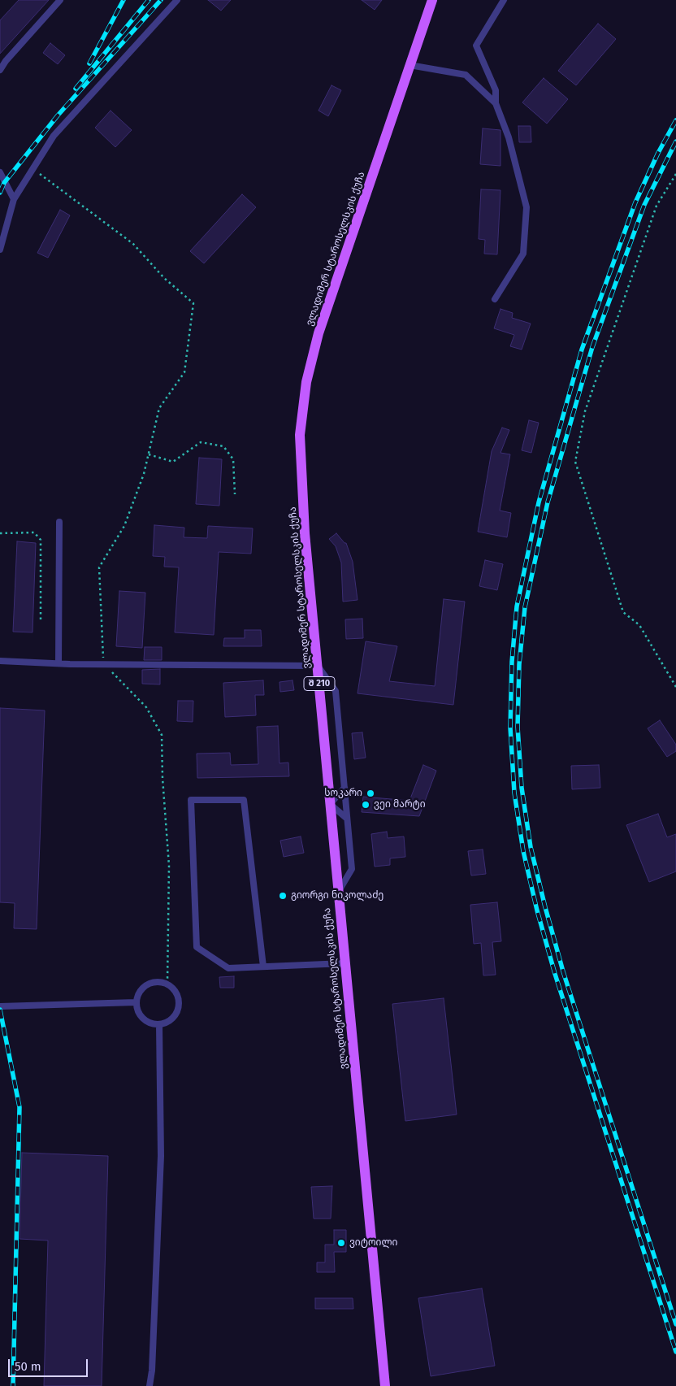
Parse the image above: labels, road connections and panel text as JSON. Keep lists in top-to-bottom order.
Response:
{
  "streets": {
    "main road": ["ვლადიმერ სტაროსელსკის ქუჩა", "შ 210"]
  },
  "places": [
    "სოკარი",
    "ვეი მარტი",
    "გიორგი ნიკოლაძე",
    "ვიტოილი"
  ],
  "scale_bar": "50 m"
}
